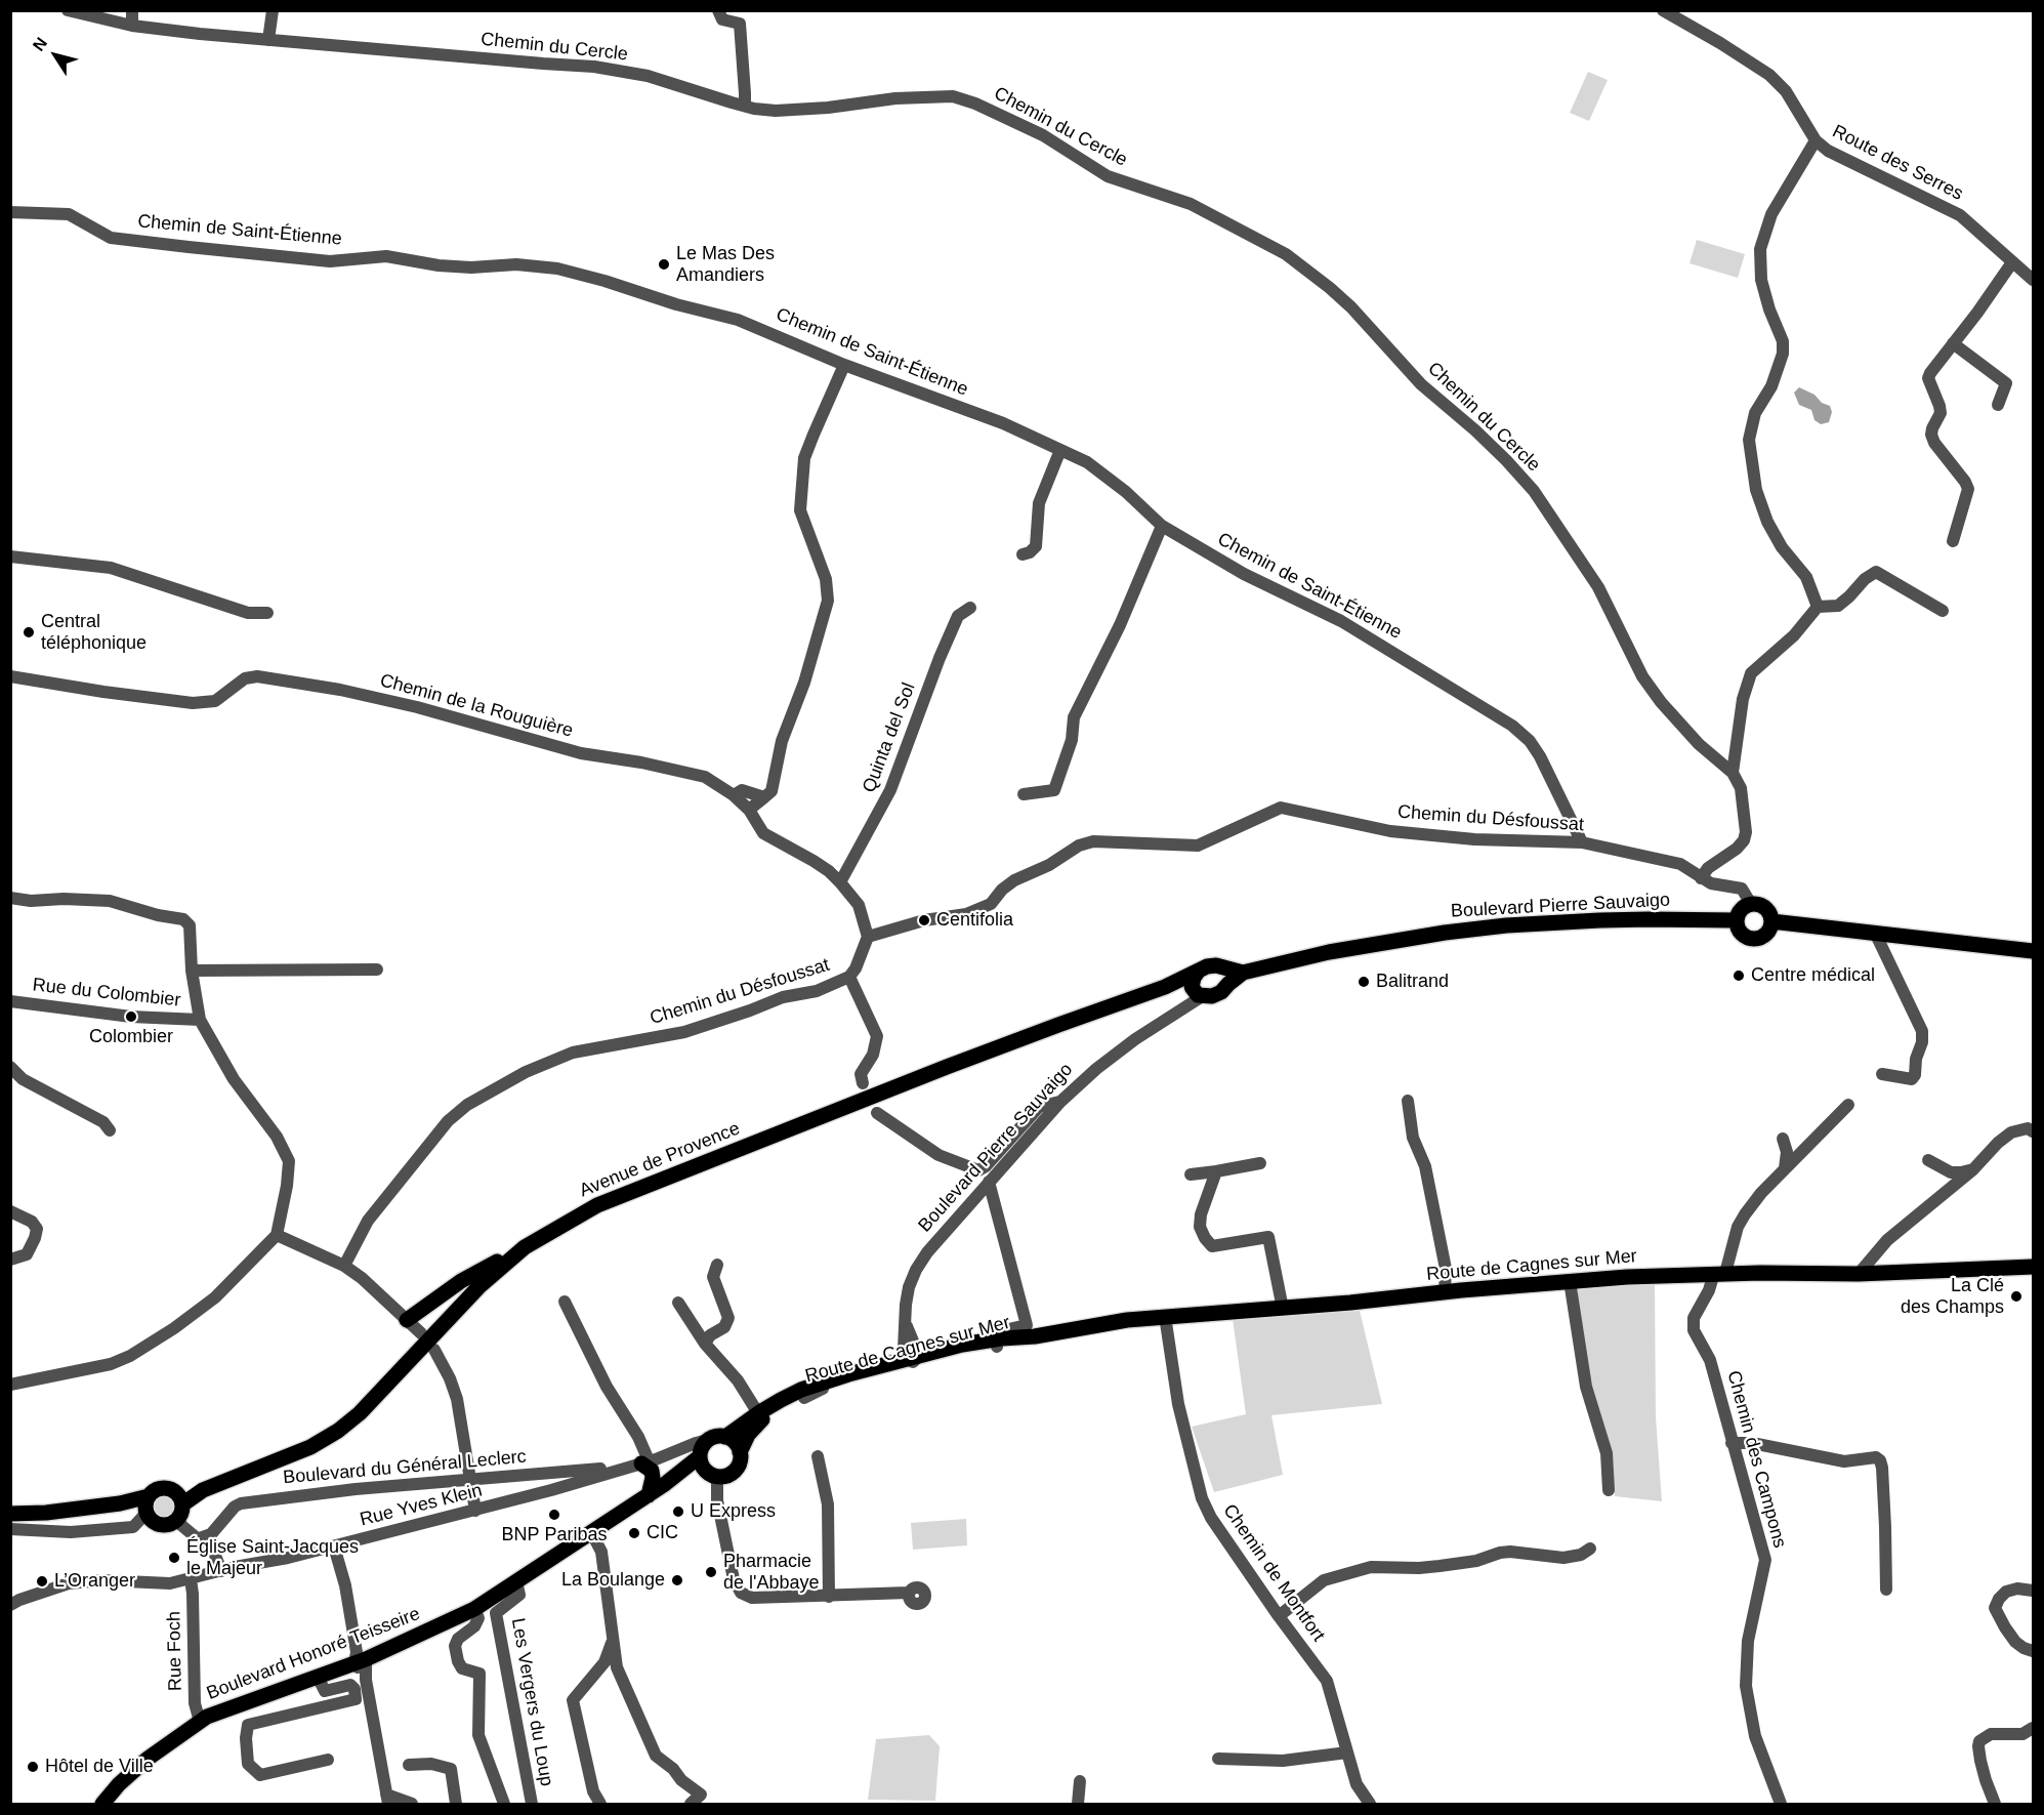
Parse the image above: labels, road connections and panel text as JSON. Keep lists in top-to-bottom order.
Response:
{
  "streets": {
    "main road": [
      "Boulevard Pierre Sauvaigo",
      "Avenue de Provence",
      "Route de Cagnes sur Mer",
      "Boulevard Honoré Teisseire"
    ],
    "street": [
      "Chemin du Cercle",
      "Route des Serres",
      "Chemin de Saint-Étienne",
      "Chemin de la Rouguière",
      "Quinta del Sol",
      "Chemin du Désfoussat",
      "Rue du Colombier",
      "Chemin des Campons",
      "Boulevard du Général Leclerc",
      "Rue Yves Klein",
      "Chemin de Montfort",
      "Rue Foch",
      "Les Vergers du Loup"
    ]
  },
  "crossings": [
    ["Chemin de Saint-Étienne", "Chemin du Désfoussat"],
    ["Chemin de la Rouguière", "Quinta del Sol"],
    ["Chemin de la Rouguière", "Chemin du Désfoussat"],
    ["Chemin du Désfoussat", "Boulevard Pierre Sauvaigo"],
    ["Boulevard Pierre Sauvaigo", "Avenue de Provence"],
    ["Boulevard Pierre Sauvaigo", "Route de Cagnes sur Mer"],
    ["Route de Cagnes sur Mer", "Chemin des Campons"],
    ["Route de Cagnes sur Mer", "Boulevard du Général Leclerc"],
    ["Route de Cagnes sur Mer", "Chemin de Montfort"],
    ["Route de Cagnes sur Mer", "Boulevard Honoré Teisseire"],
    ["Boulevard du Général Leclerc", "Rue Yves Klein"],
    ["Boulevard du Général Leclerc", "Boulevard Honoré Teisseire"],
    ["Rue Yves Klein", "Rue Foch"],
    ["Rue Foch", "Boulevard Honoré Teisseire"],
    ["Boulevard Honoré Teisseire", "Les Vergers du Loup"]
  ],
  "places": [
    "Le Mas Des Amandiers",
    "Central téléphonique",
    "Centifolia",
    "Centre médical",
    "Balitrand",
    "Colombier",
    "La Clé des Champs",
    "U Express",
    "BNP Paribas",
    "CIC",
    "Église Saint-Jacques le Majeur",
    "Pharmacie de l'Abbaye",
    "La Boulange",
    "L’Oranger",
    "Hôtel de Ville"
  ],
  "north": "top left"
}
